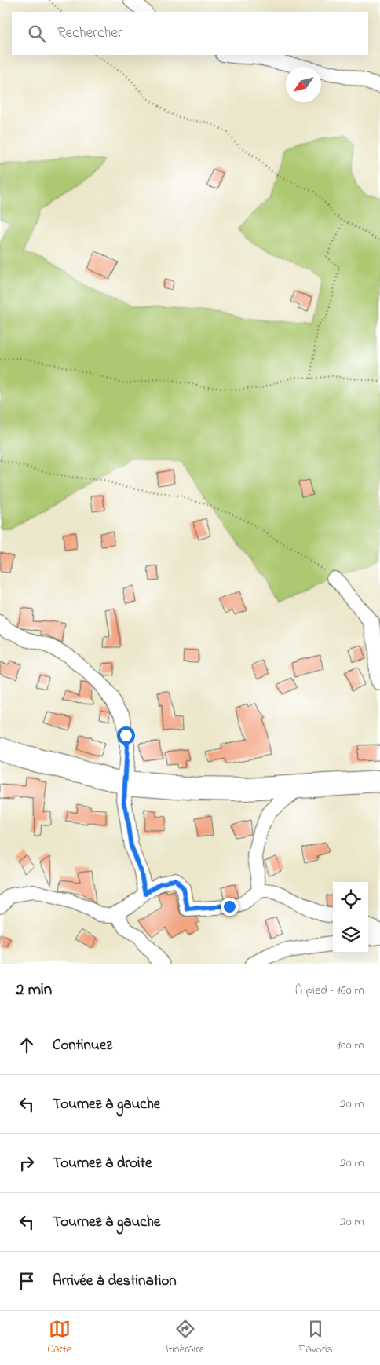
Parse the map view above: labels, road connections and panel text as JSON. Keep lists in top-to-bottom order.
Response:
{
  "north": "bottom left",
  "page": {
    "search": "Rechercher",
    "heading": ["2 min", "À pied · 160 m"],
    "list": [
      ["Continuez", "100 m"],
      ["Tournez à gauche", "20 m"],
      ["Tournez à droite", "20 m"],
      ["Tournez à gauche", "20 m"],
      "Arrivée à destination"
    ],
    "nav": ["Carte", "Itinéraire", "Favoris"]
  }
}
